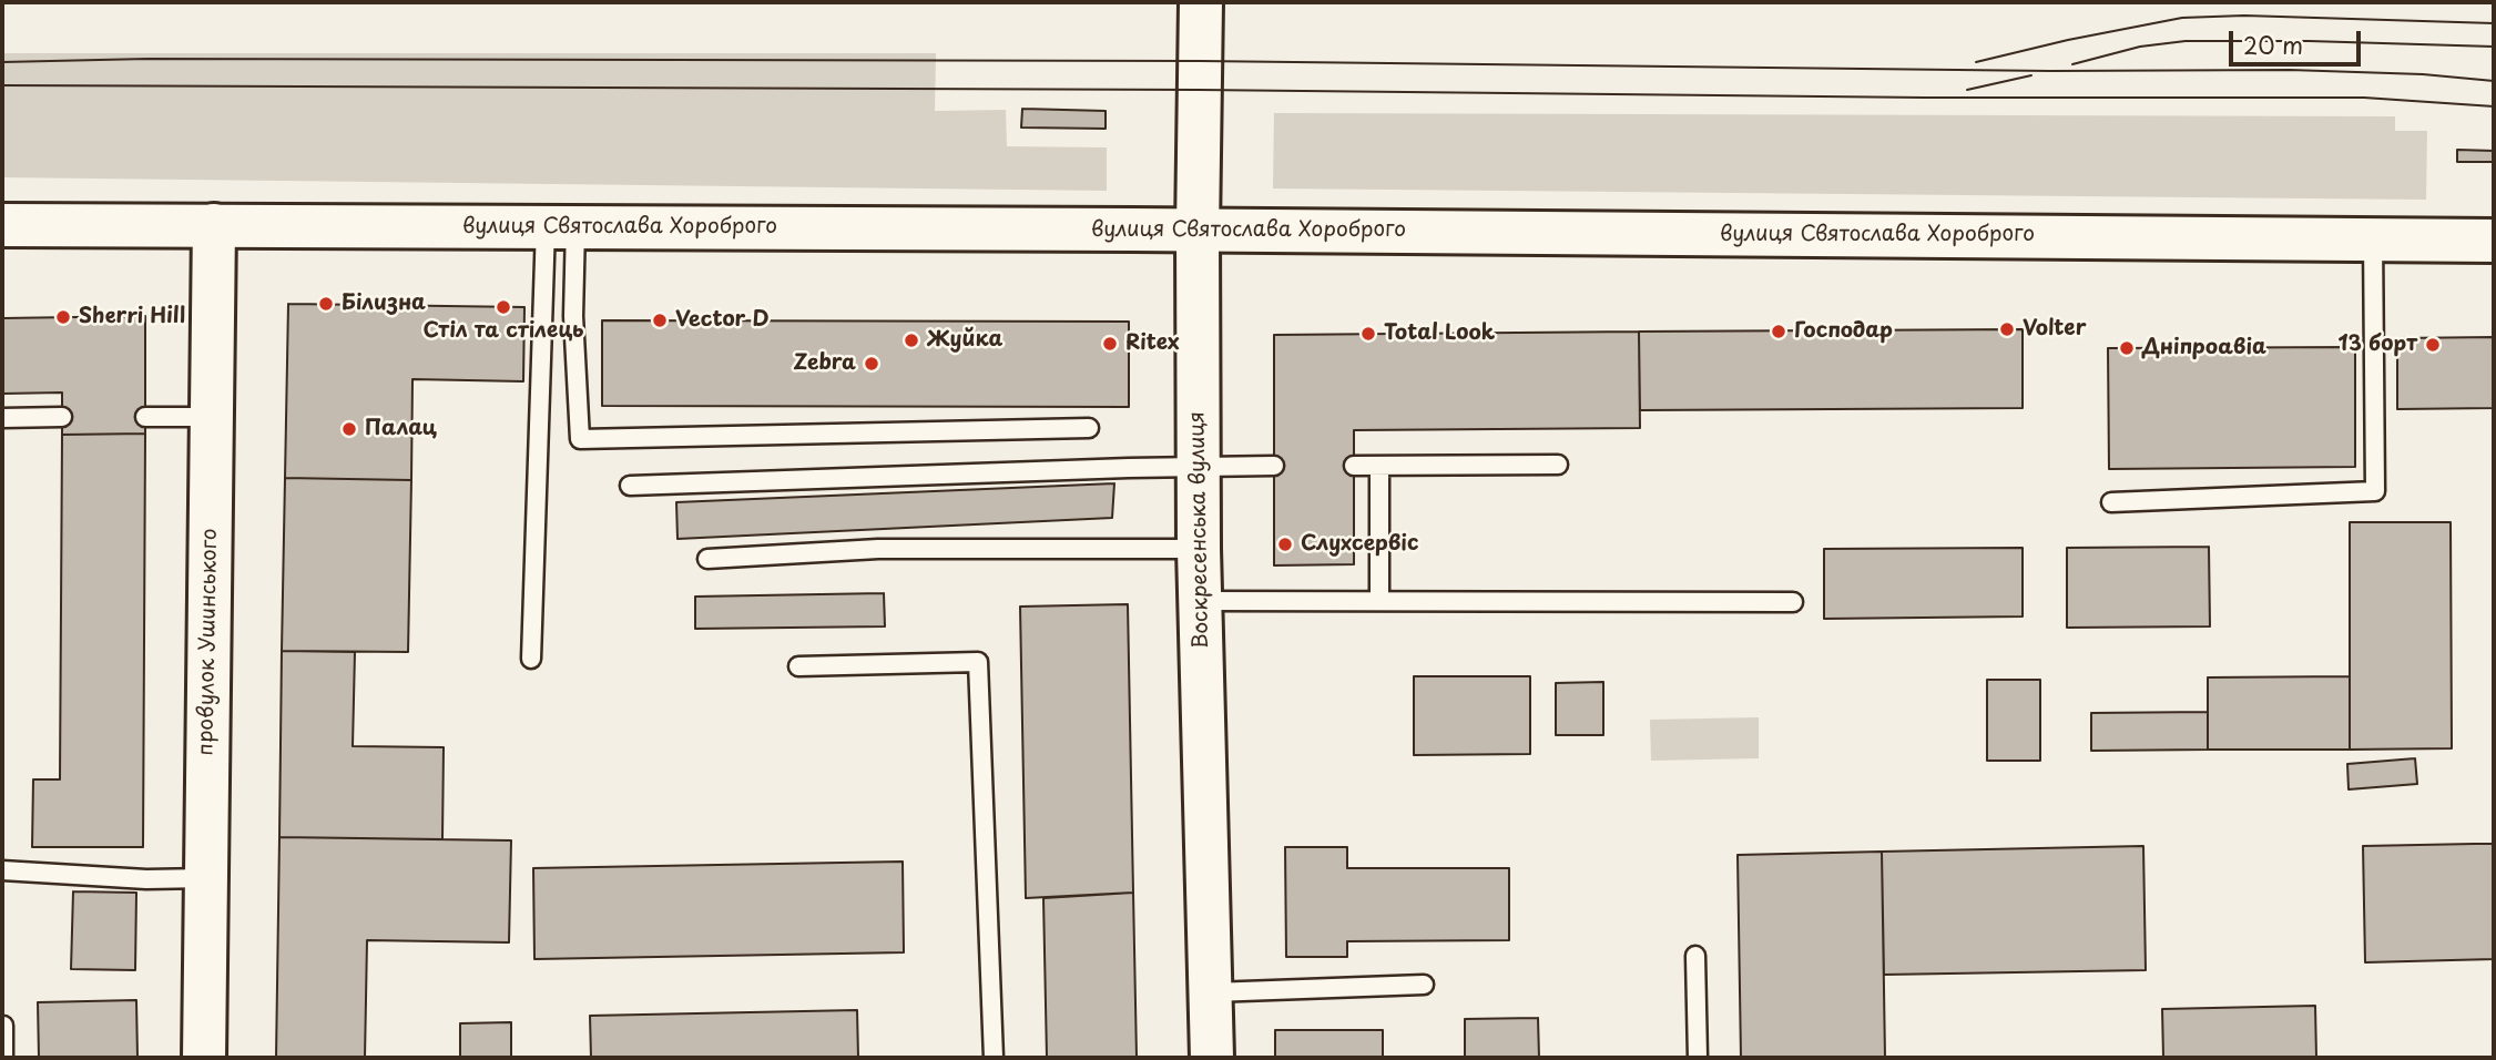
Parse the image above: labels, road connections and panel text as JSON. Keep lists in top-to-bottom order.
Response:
{
  "streets": {
    "main road": ["вулиця Святослава Хороброго", "Воскресенська вулиця", "провулок Ушинського"]
  },
  "crossings": [
    ["вулиця Святослава Хороброго", "Воскресенська вулиця"],
    ["вулиця Святослава Хороброго", "провулок Ушинського"]
  ],
  "places": [
    "Білизна",
    "Стіл та стілець",
    "Sherri Hill",
    "Vector D",
    "Volter",
    "Господар",
    "Total Look",
    "Жуйка",
    "Ritex",
    "13 борт",
    "Дніпроавіа",
    "Zebra",
    "Палац",
    "Слухсервіс"
  ],
  "scale_bar": "20 m"
}
